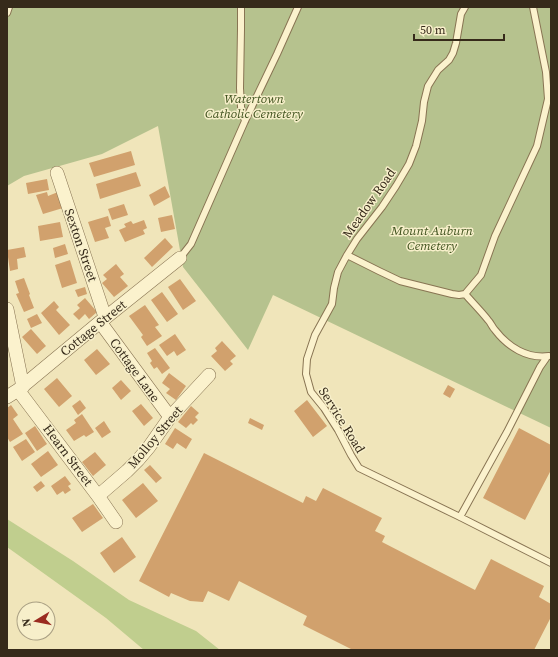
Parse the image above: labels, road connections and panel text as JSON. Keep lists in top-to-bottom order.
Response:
{
  "streets": {
    "street": [
      "Sexton Street",
      "Cottage Street",
      "Cottage Lane",
      "Molloy Street",
      "Hearn Street"
    ],
    "lane": ["Meadow Road", "Service Road"]
  },
  "crossings": [
    ["Meadow Road", "Service Road"],
    ["Sexton Street", "Cottage Street"],
    ["Sexton Street", "Cottage Lane"],
    ["Cottage Street", "Cottage Lane"],
    ["Cottage Street", "Hearn Street"],
    ["Cottage Lane", "Molloy Street"],
    ["Molloy Street", "Hearn Street"]
  ],
  "parks": ["Watertown Catholic Cemetery", "Mount Auburn Cemetery"],
  "scale_bar": "50 m",
  "north": "left"
}
